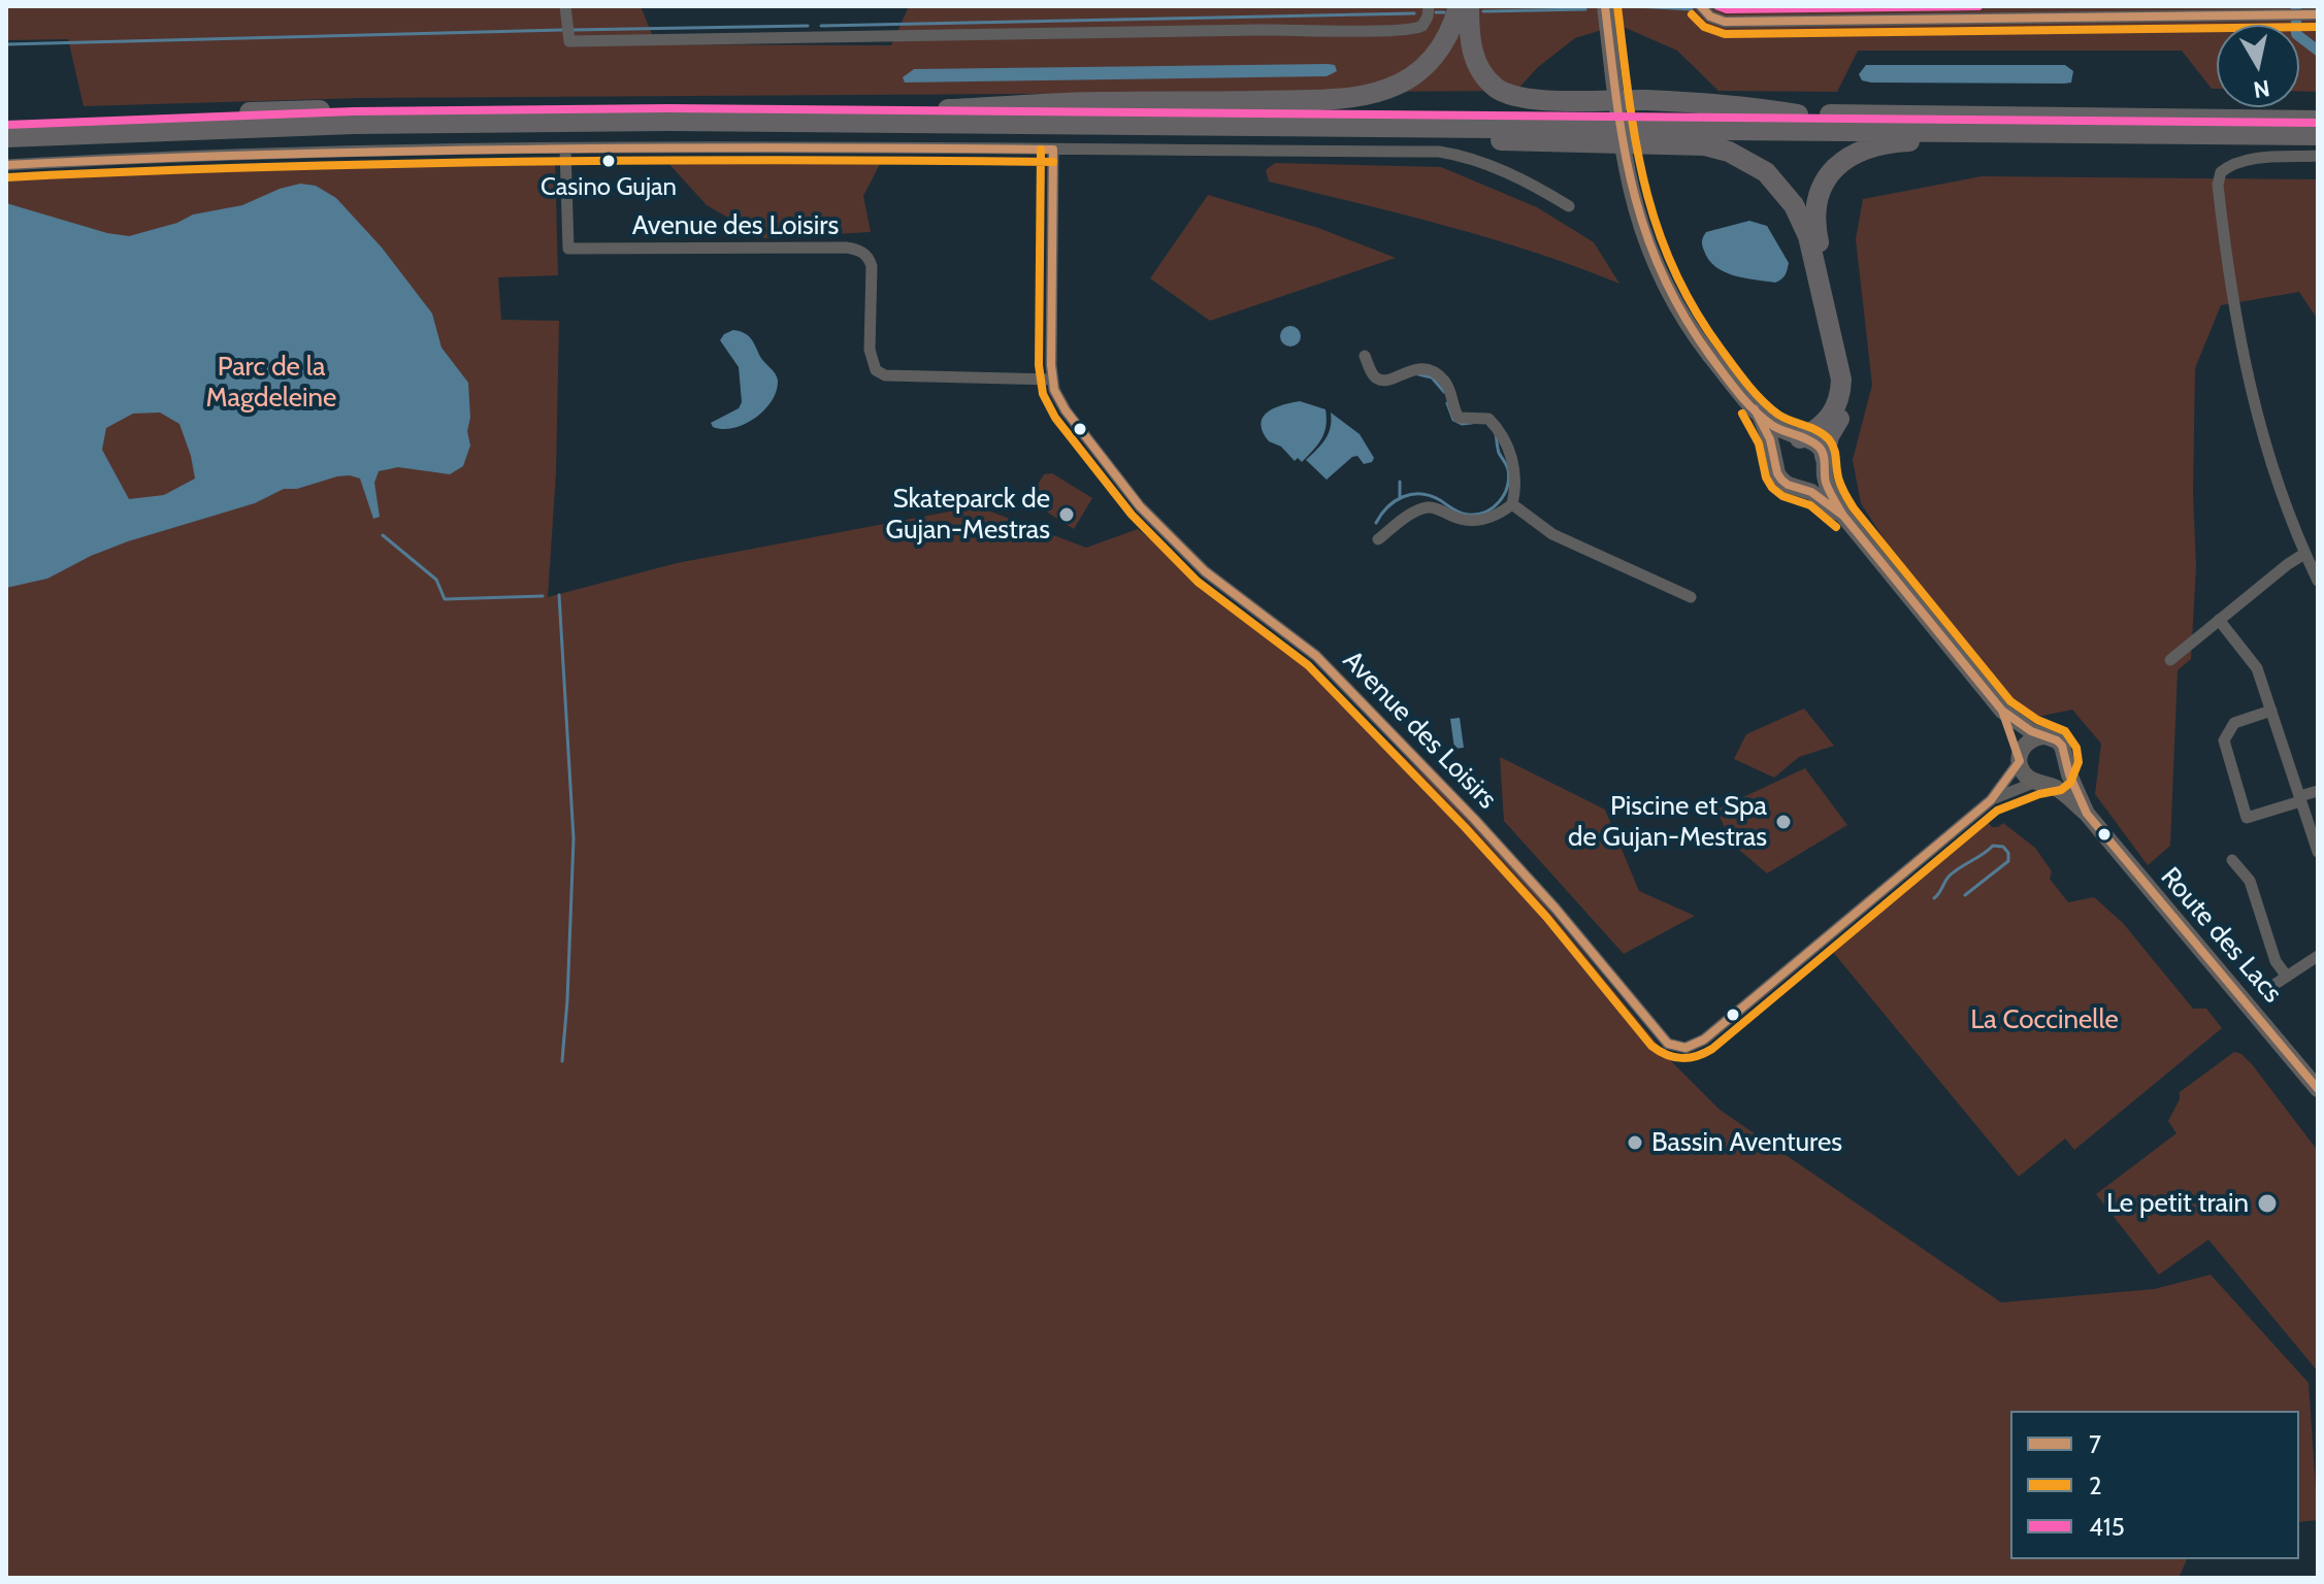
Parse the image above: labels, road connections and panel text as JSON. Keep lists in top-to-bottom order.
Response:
{
  "streets": {
    "main road": ["Route des Lacs"],
    "street": ["Avenue des Loisirs"]
  },
  "crossings": [
    ["Avenue des Loisirs", "Route des Lacs"]
  ],
  "parks": ["Parc de la Magdeleine", "La Coccinelle"],
  "places": [
    "Casino Gujan",
    "Skateparck de Gujan-Mestras",
    "Piscine et Spa de Gujan-Mestras",
    "Bassin Aventures",
    "Le petit train"
  ],
  "lines": ["transit line 7", "transit line 2", "transit line 415"],
  "legend": ["7", "2", "415"],
  "north": "bottom"
}
